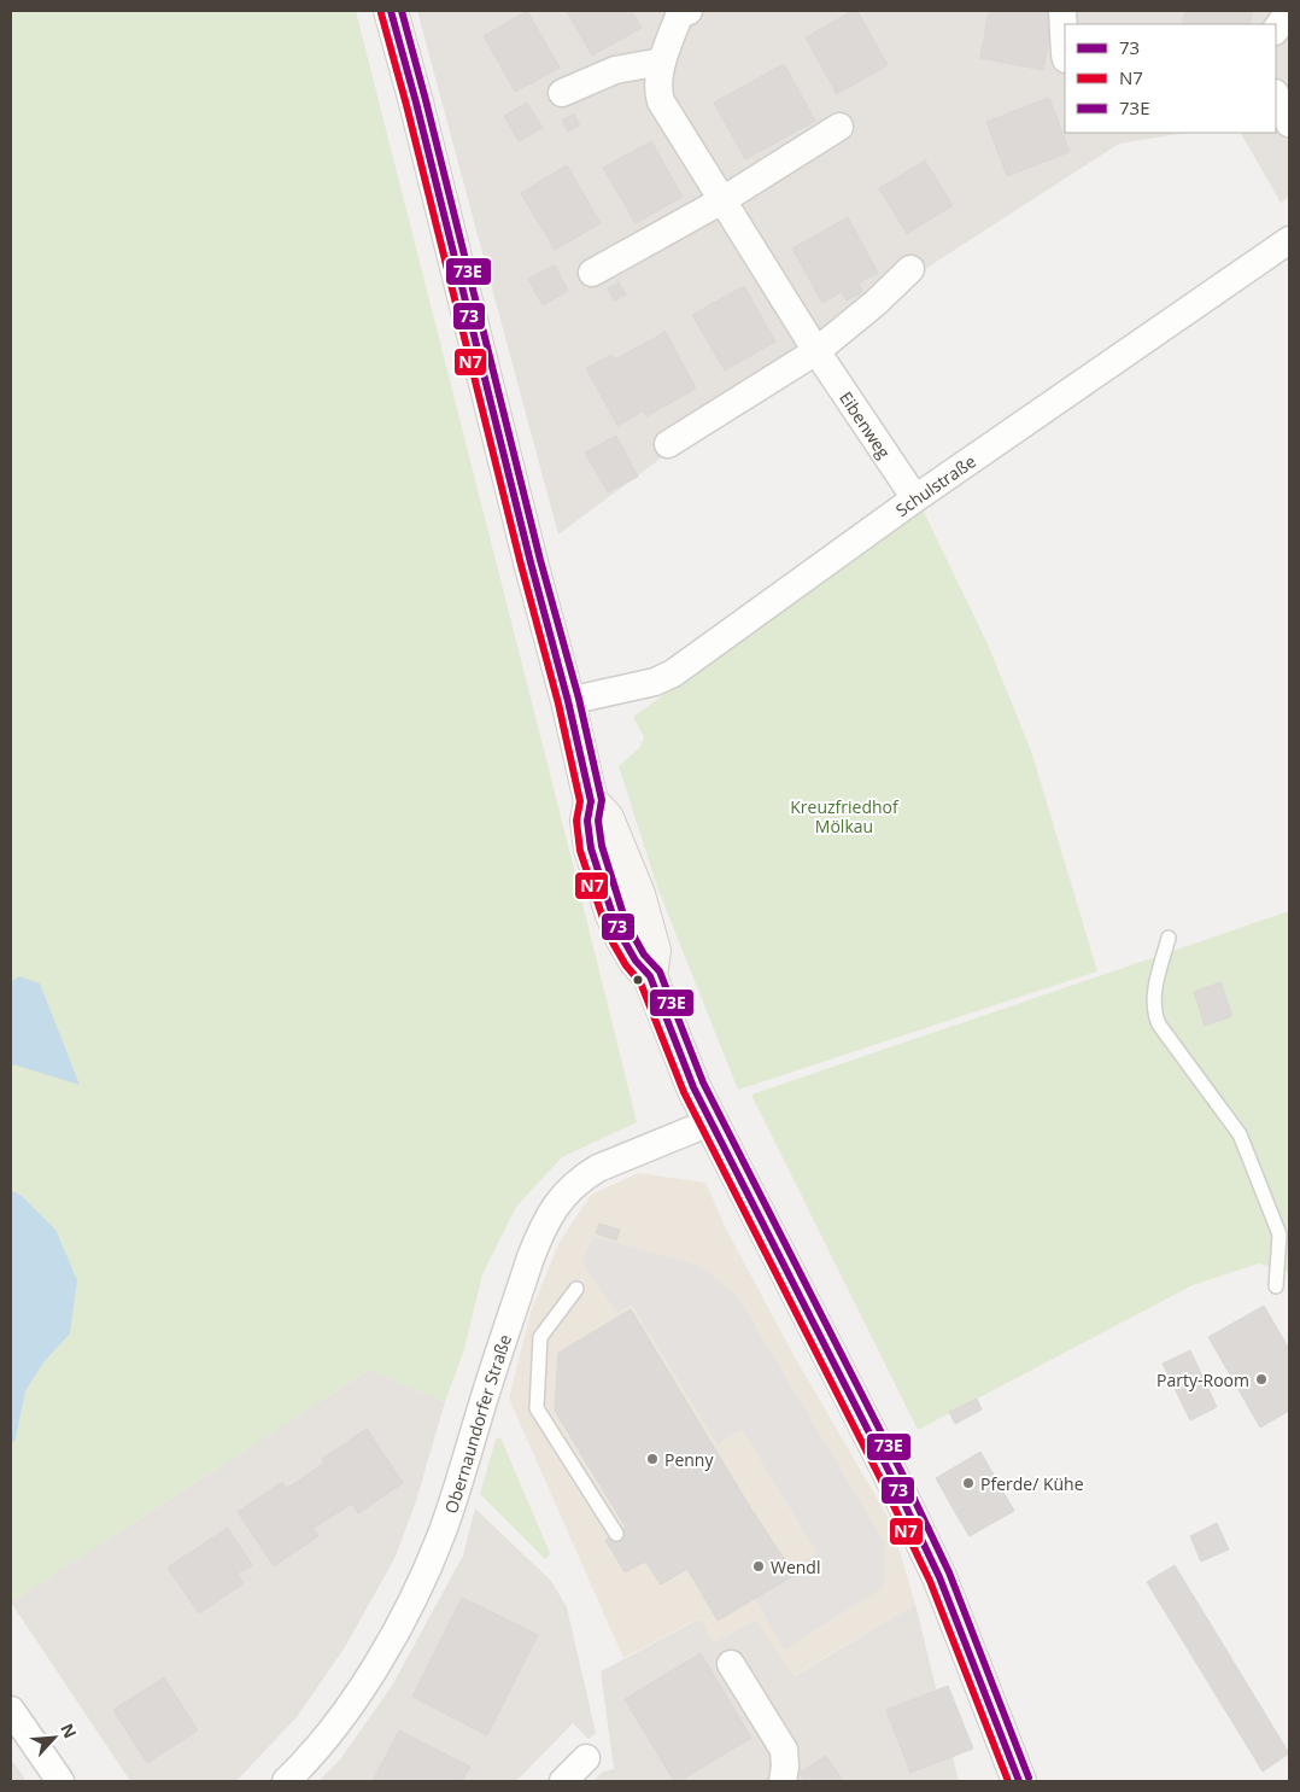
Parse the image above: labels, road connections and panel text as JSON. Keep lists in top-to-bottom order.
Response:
{
  "streets": {
    "street": ["Eibenweg", "Schulstraße", "Obernaundorfer Straße"]
  },
  "crossings": [
    ["Eibenweg", "Schulstraße"]
  ],
  "parks": ["Kreuzfriedhof Mölkau"],
  "places": [
    "Party-Room",
    "Penny",
    "Pferde/ Kühe",
    "Wendl"
  ],
  "lines": ["transit line 73", "transit line 73E", "transit line N7"],
  "legend": ["73", "N7", "73E"],
  "north": "top right"
}
